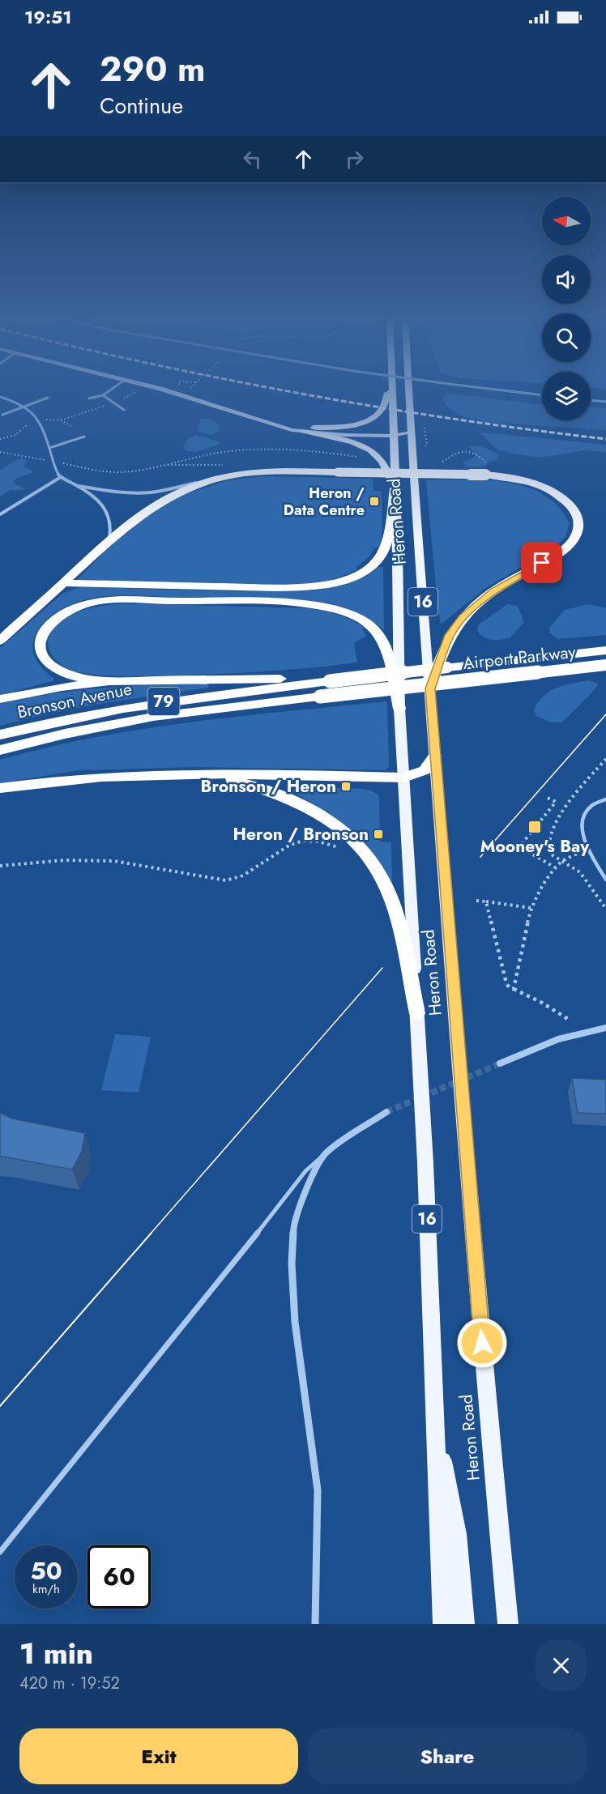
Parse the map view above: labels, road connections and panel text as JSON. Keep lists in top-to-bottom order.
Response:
{
  "streets": {
    "highway": ["Airport Parkway", "Bronson Avenue", "79"],
    "main road": ["Heron Road", "16"]
  },
  "crossings": [
    ["Airport Parkway", "Bronson Avenue"]
  ],
  "places": {
    "transit": [
      "Heron / Data Centre",
      "Bronson / Heron",
      "Mooney's Bay",
      "Heron / Bronson"
    ]
  },
  "north": "left",
  "page": {
    "status": "19:51",
    "turn": ["290 m", "Continue"],
    "speed": "50 km/h",
    "limit": "60",
    "heading": ["1 min", "420 m · 19:52"],
    "buttons": ["Exit", "Share"]
  }
}
